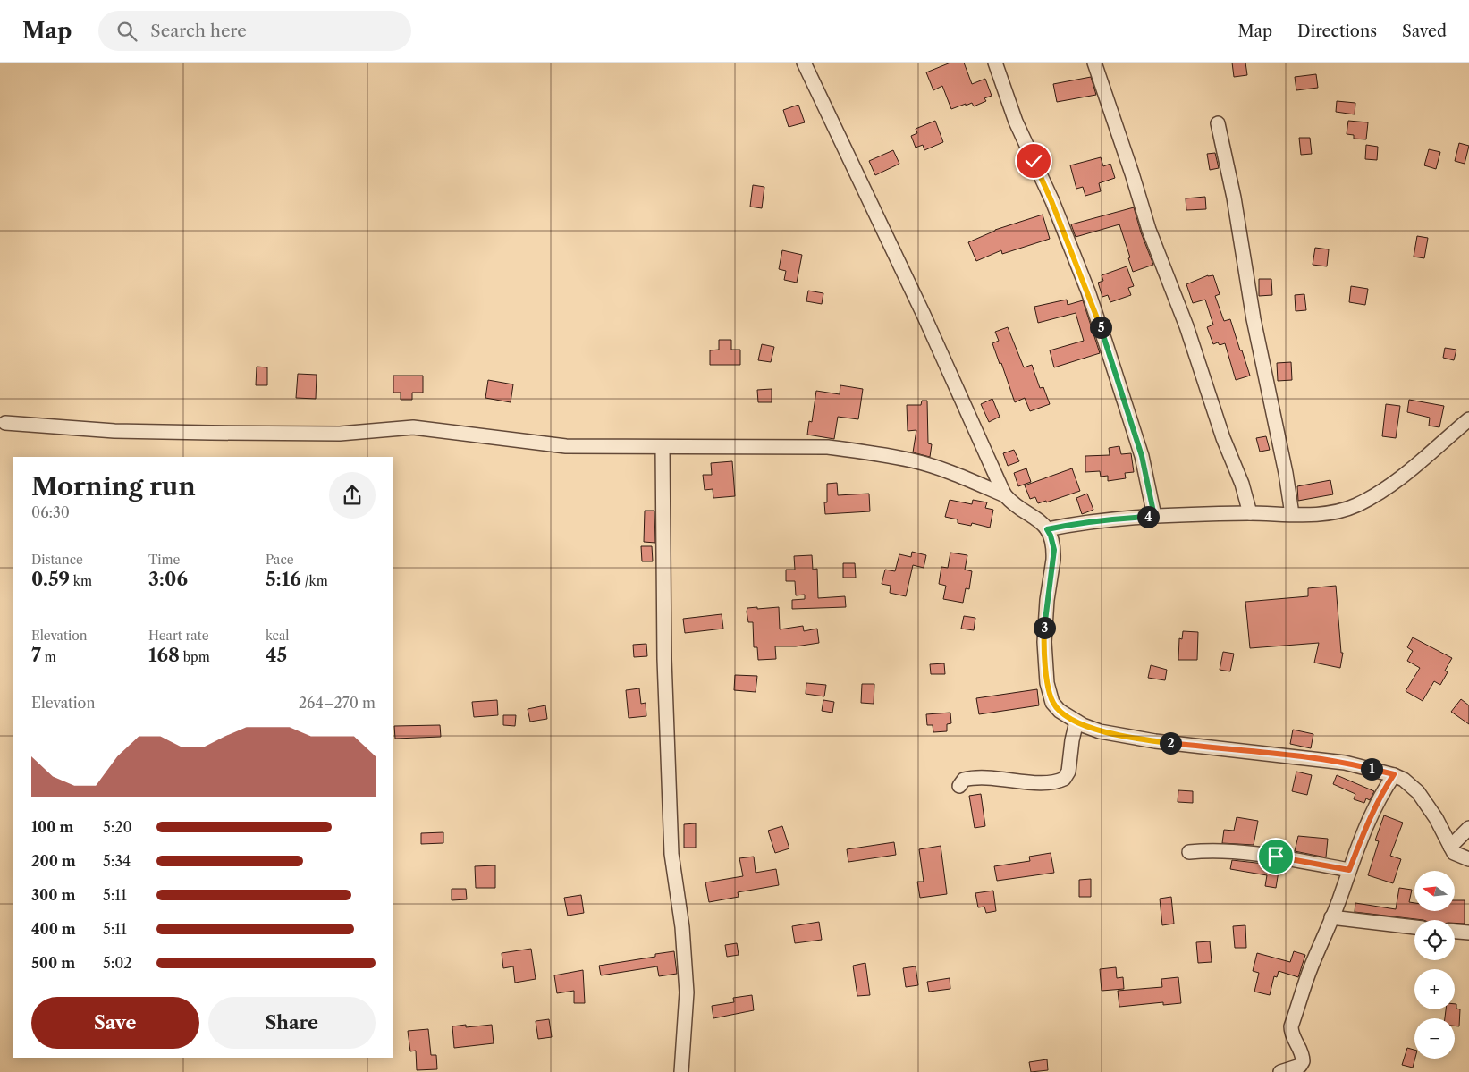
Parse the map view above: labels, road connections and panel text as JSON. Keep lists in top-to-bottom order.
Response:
{
  "north": "left",
  "page": {
    "header": "Map",
    "search": "Search here",
    "nav": ["Map", "Directions", "Saved"],
    "pins": [
      "5",
      "4",
      "3",
      "2",
      "1"
    ],
    "heading": ["Morning run", "06:30"],
    "stats": [
      ["Distance", "0.59 km"],
      ["Time", "3:06"],
      ["Pace", "5:16 /km"],
      ["Elevation", "7 m"],
      ["Heart rate", "168 bpm"],
      ["kcal", "45"]
    ],
    "chart": ["Elevation", "264–270 m"],
    "list": [
      {
        "name": "100 m",
        "note": "5:20"
      },
      {
        "name": "200 m",
        "note": "5:34"
      },
      {
        "name": "300 m",
        "note": "5:11"
      },
      {
        "name": "400 m",
        "note": "5:11"
      },
      {
        "name": "500 m",
        "note": "5:02"
      }
    ],
    "map_buttons": ["+", "−"],
    "buttons": ["Save", "Share"]
  }
}
